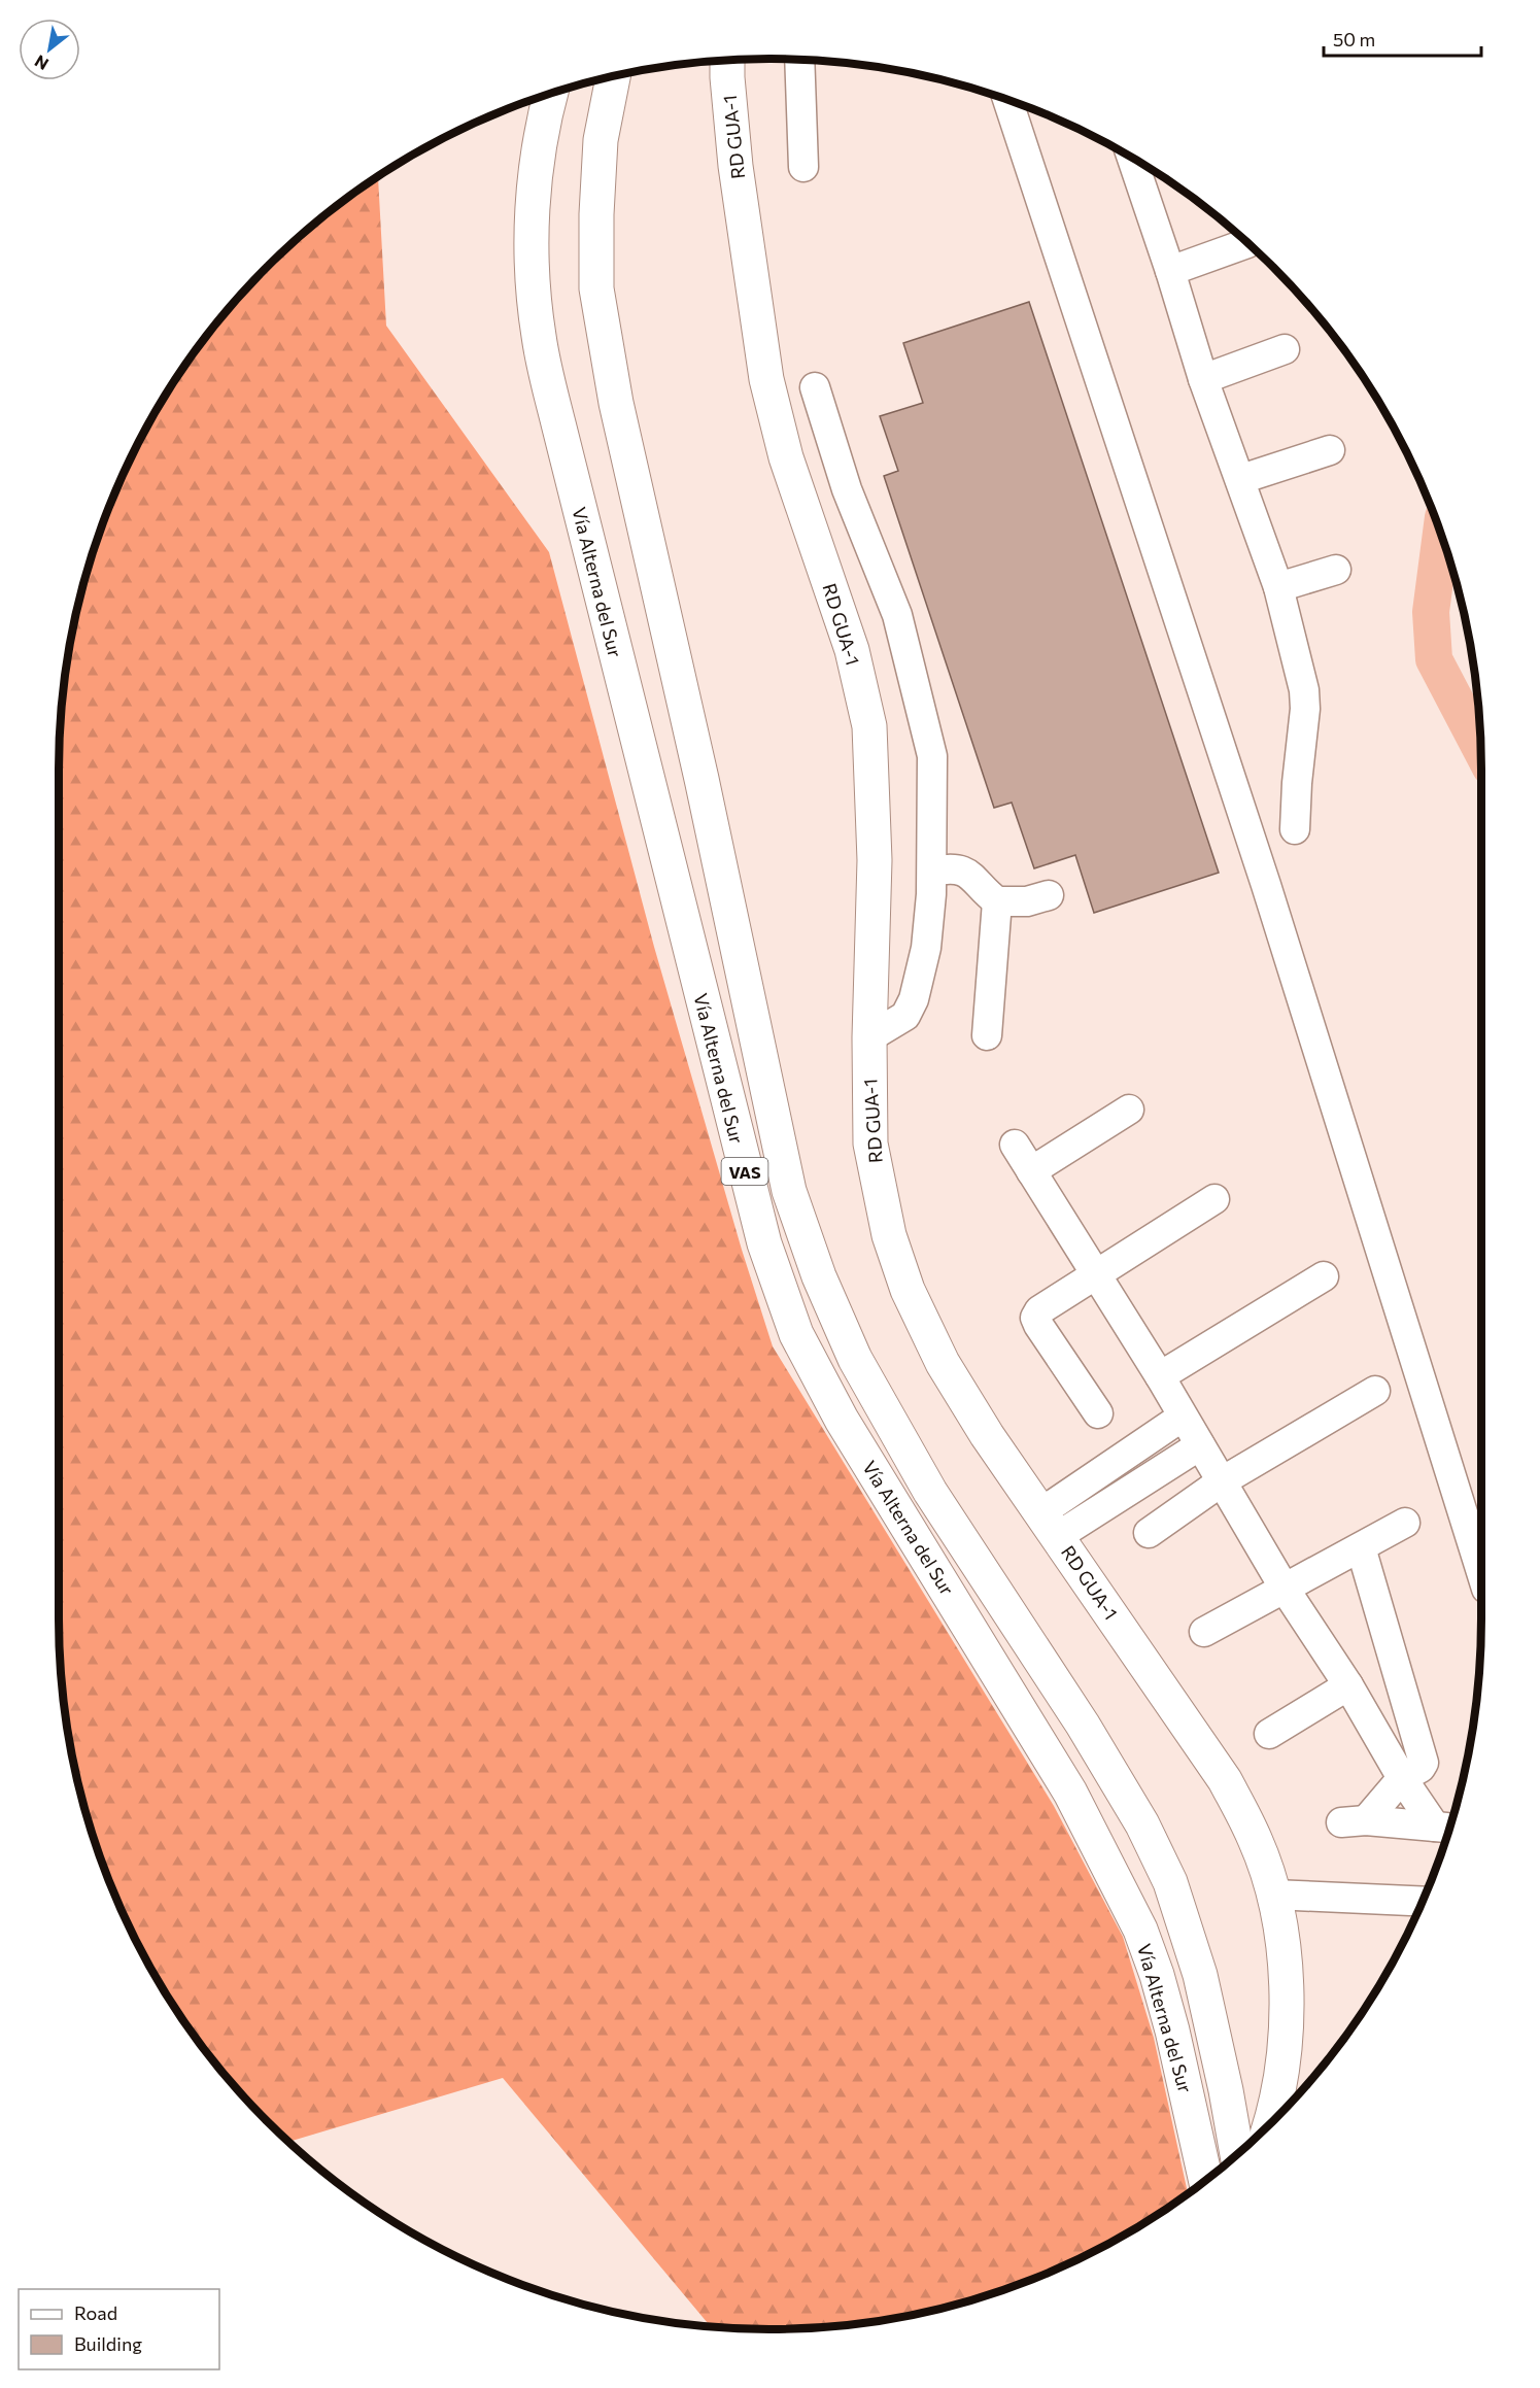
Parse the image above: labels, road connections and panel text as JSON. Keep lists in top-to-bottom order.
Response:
{
  "streets": {
    "main road": ["RD GUA-1", "Vía Alterna del Sur", "VAS"]
  },
  "legend": ["Road", "Building"],
  "scale_bar": "50 m",
  "north": "bottom left"
}
